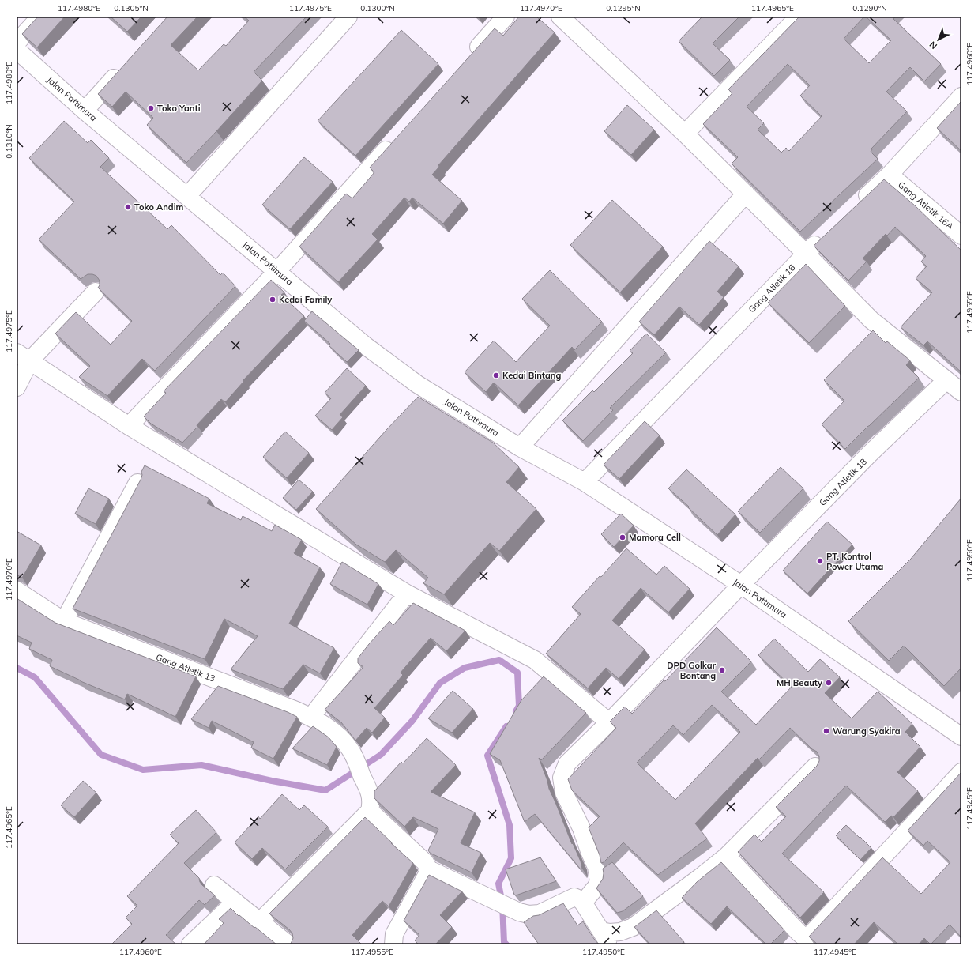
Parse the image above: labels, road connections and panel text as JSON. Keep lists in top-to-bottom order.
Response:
{
  "streets": {
    "street": [
      "Jalan Pattimura",
      "Gang Atletik 16A",
      "Gang Atletik 16",
      "Gang Atletik 18",
      "Gang Atletik 13"
    ]
  },
  "crossings": [
    ["Jalan Pattimura", "Gang Atletik 16"],
    ["Jalan Pattimura", "Gang Atletik 18"]
  ],
  "places": [
    "Toko Yanti",
    "Toko Andim",
    "Kedai Family",
    "Kedai Bintang",
    "Mamora Cell",
    "PT. Kontrol Power Utama",
    "DPD Golkar Bontang",
    "MH Beauty",
    "Warung Syakira"
  ],
  "north": "bottom left",
  "coordinates": [
    "117.4980°E",
    "0.1305°N",
    "117.4975°E",
    "0.1300°N",
    "117.4970°E",
    "0.1295°N",
    "117.4965°E",
    "0.1290°N",
    "117.4960°E",
    "0.1310°N",
    "117.4955°E",
    "117.4950°E",
    "117.4945°E"
  ]
}
